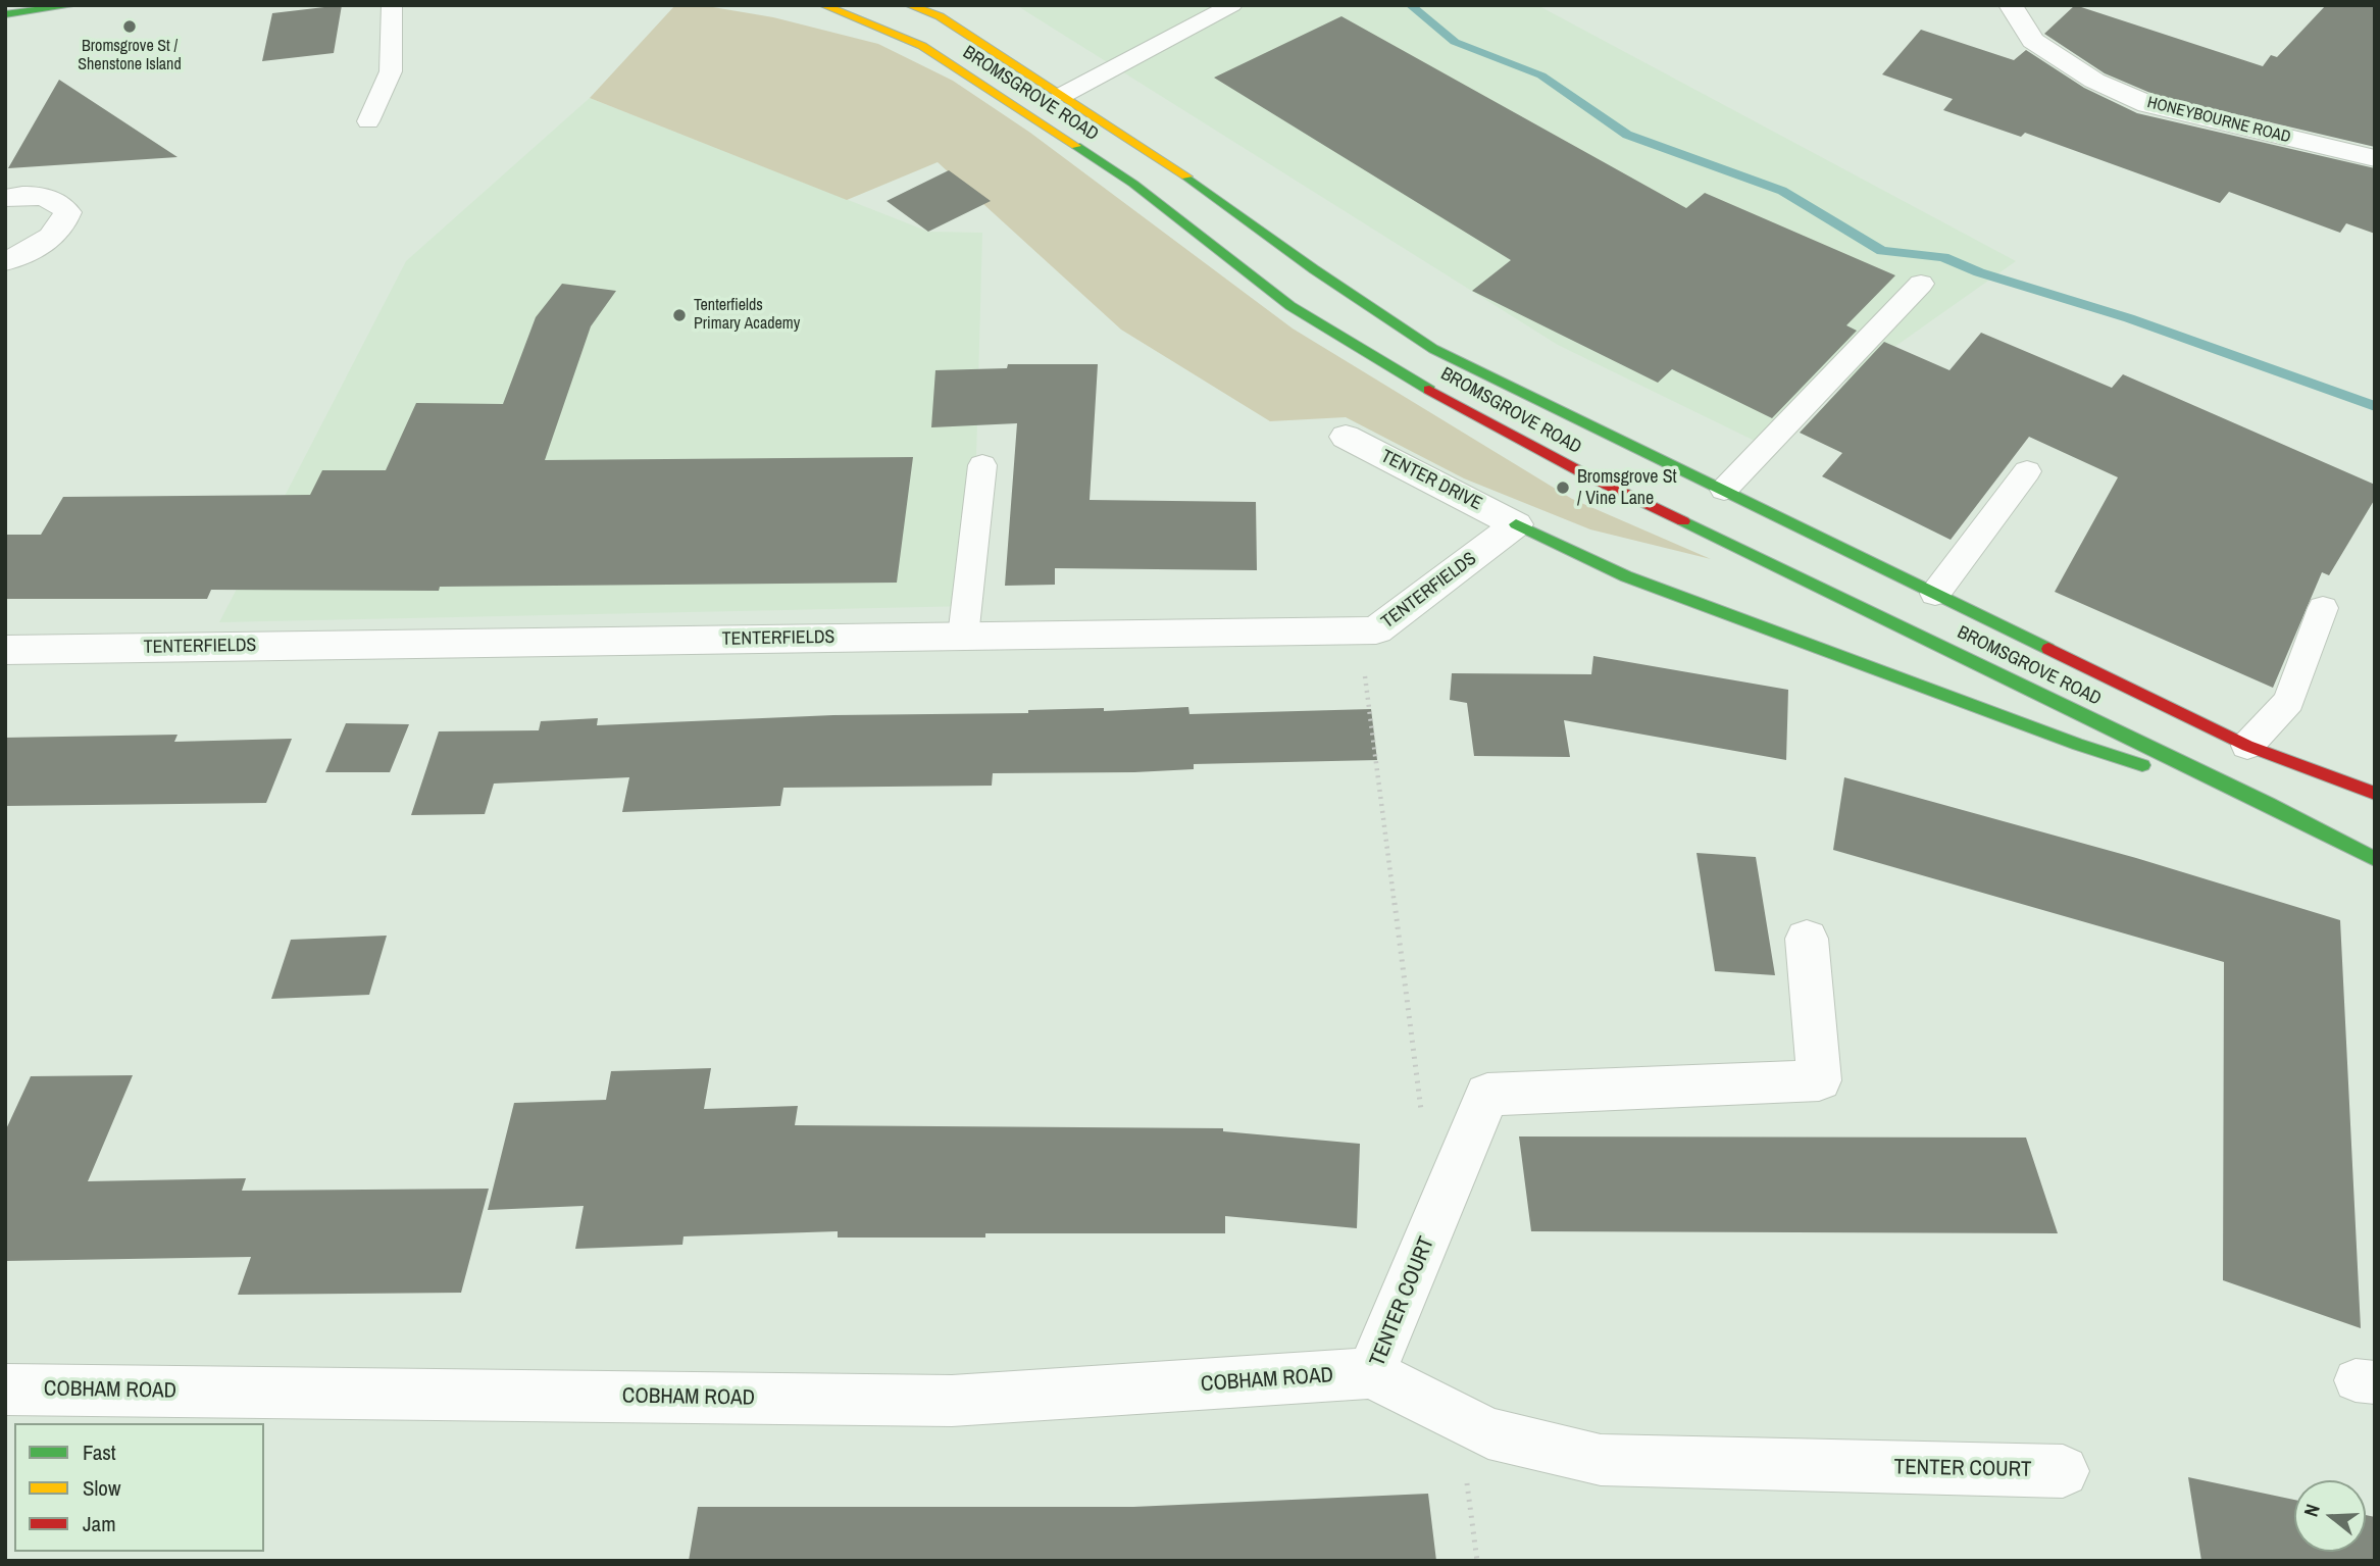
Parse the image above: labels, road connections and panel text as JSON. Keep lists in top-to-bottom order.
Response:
{
  "streets": {
    "main road": ["BROMSGROVE ROAD"],
    "street": [
      "HONEYBOURNE ROAD",
      "TENTER DRIVE",
      "TENTERFIELDS",
      "TENTER COURT",
      "COBHAM ROAD"
    ]
  },
  "crossings": [
    ["TENTER DRIVE", "TENTERFIELDS"],
    ["TENTER COURT", "COBHAM ROAD"]
  ],
  "places": ["Bromsgrove St / Shenstone Island", "Tenterfields Primary Academy", "Bromsgrove St / Vine Lane"],
  "legend": ["Fast", "Slow", "Jam"],
  "north": "left"
}
